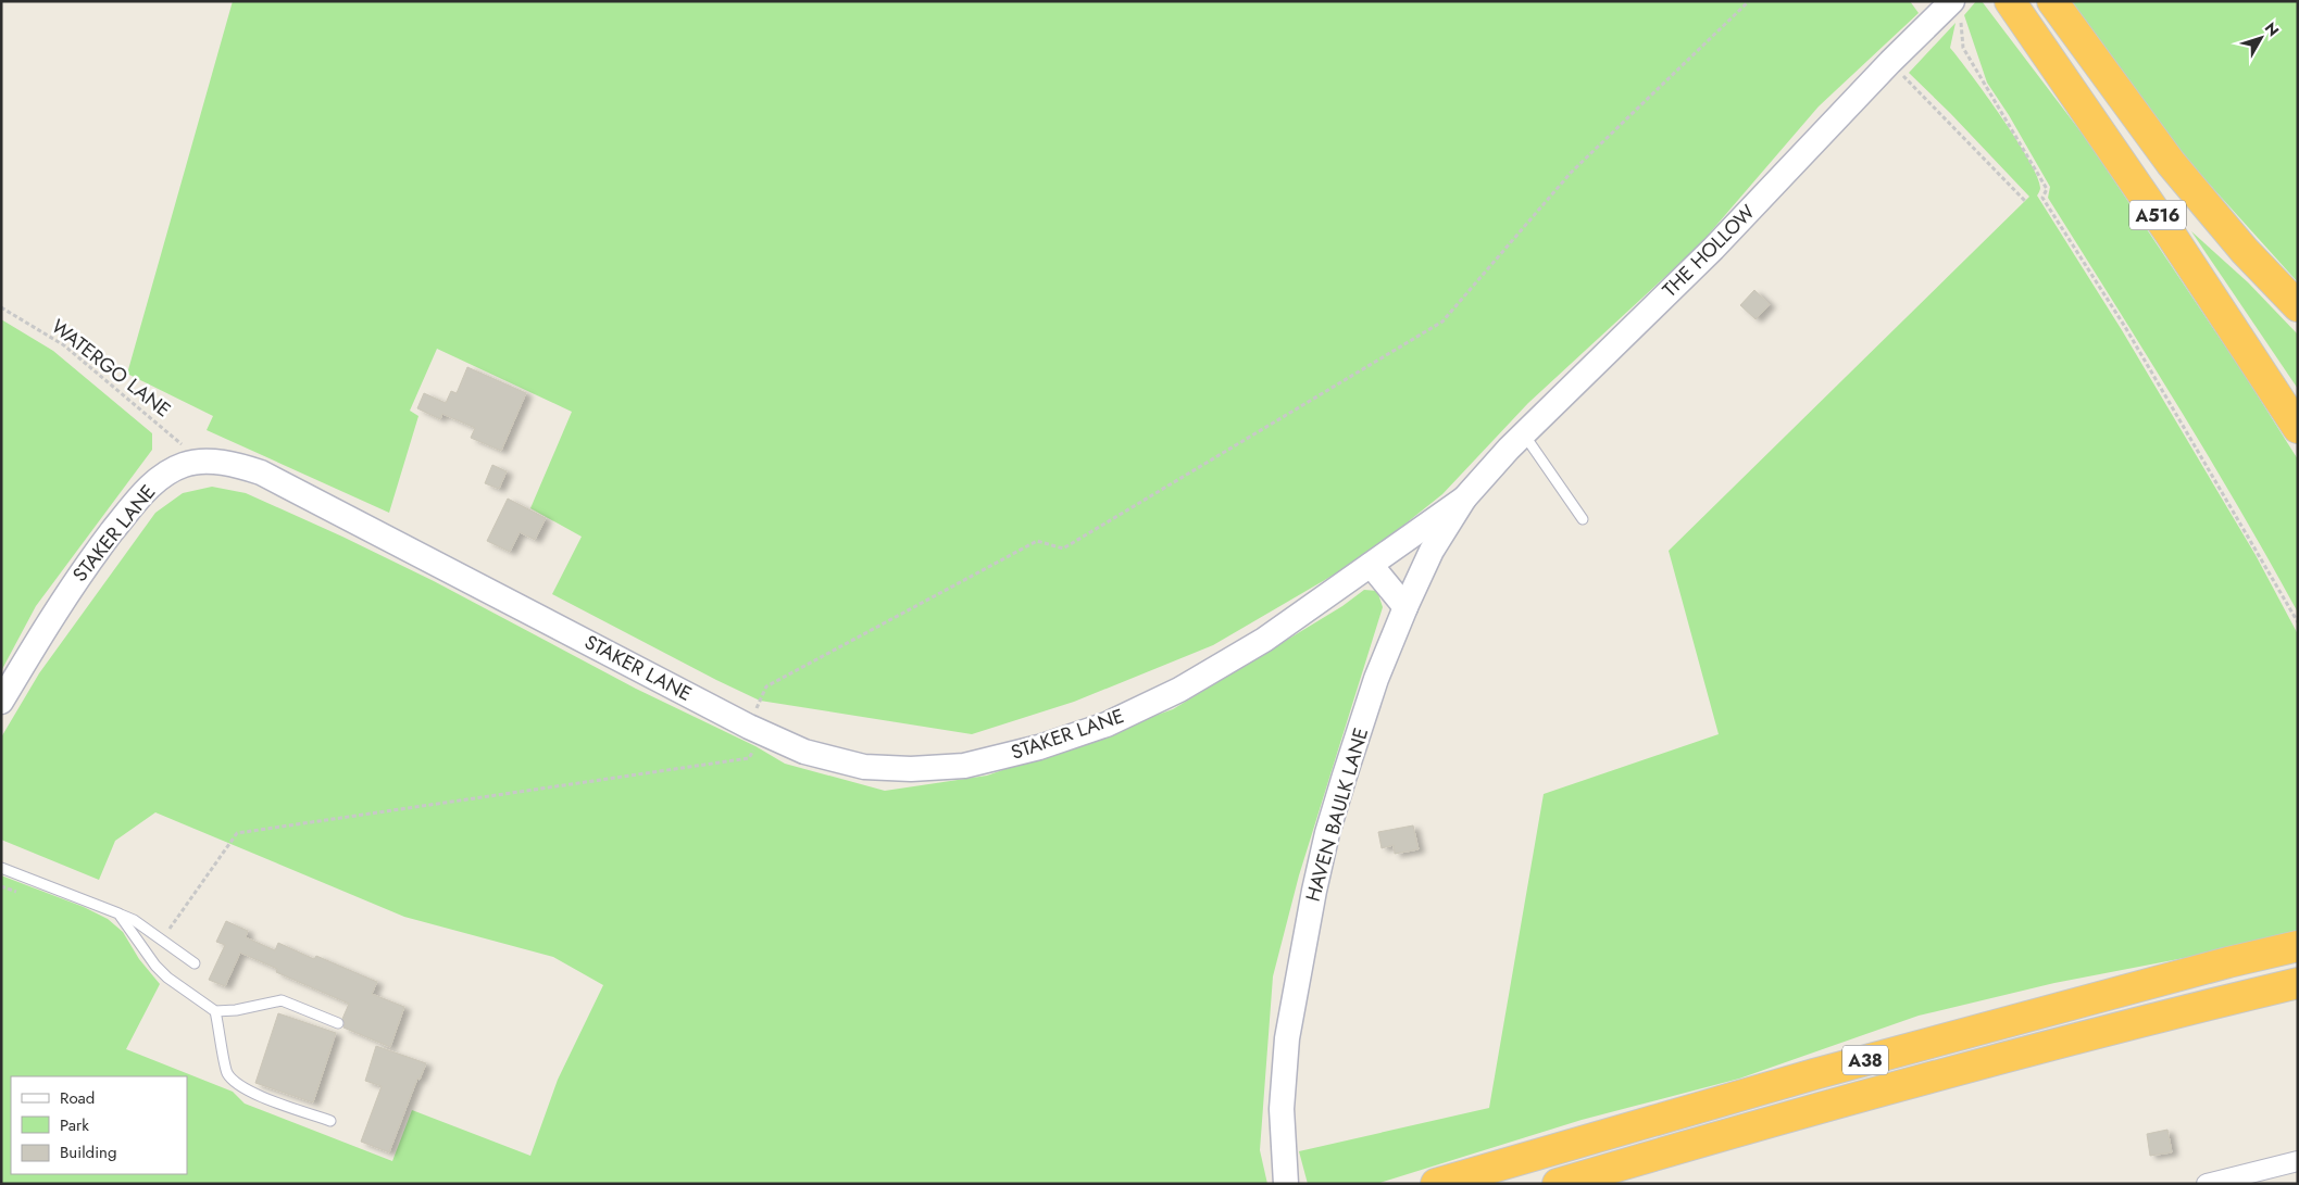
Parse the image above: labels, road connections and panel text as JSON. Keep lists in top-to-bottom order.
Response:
{
  "streets": {
    "highway": ["A516", "A38"],
    "street": ["THE HOLLOW", "STAKER LANE", "HAVEN BAULK LANE"],
    "path": ["WATERGO LANE"]
  },
  "crossings": [
    ["THE HOLLOW", "STAKER LANE"],
    ["THE HOLLOW", "HAVEN BAULK LANE"],
    ["WATERGO LANE", "STAKER LANE"],
    ["STAKER LANE", "HAVEN BAULK LANE"]
  ],
  "legend": ["Road", "Park", "Building"],
  "north": "top right"
}
